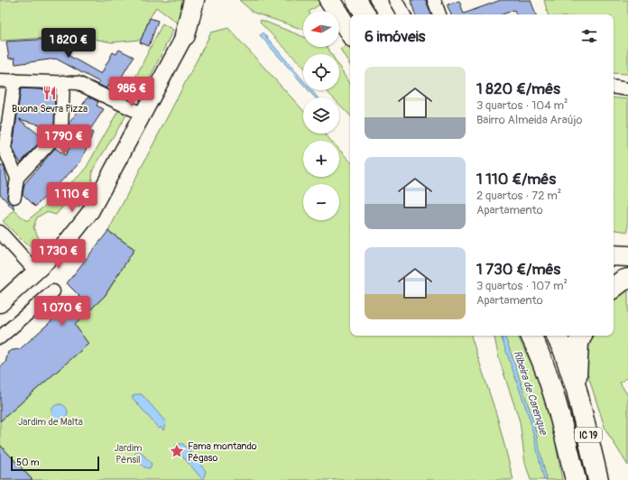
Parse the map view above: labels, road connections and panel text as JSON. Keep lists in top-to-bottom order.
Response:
{
  "streets": {
    "highway": ["IC 19"]
  },
  "water": ["Ribeira de Carenque"],
  "parks": ["Jardim de Malta", "Jardim Pênsil"],
  "places": {
    "restaurant": ["Buona Sevra Pizza"],
    "place": ["Fama montando Pégaso"]
  },
  "scale_bar": "50 m",
  "north": "left",
  "page": {
    "map_buttons": ["+", "−"],
    "heading": "6 imóveis",
    "price": [
      "1 820 €",
      "986 €",
      "1 790 €",
      "1 110 €",
      "1 730 €",
      "1 070 €"
    ],
    "list": [
      {
        "name": "1 820 €/mês",
        "note": "3 quartos · 104 m² · Bairro Almeida Araújo"
      },
      {
        "name": "1 110 €/mês",
        "note": "2 quartos · 72 m² · Apartamento"
      },
      {
        "name": "1 730 €/mês",
        "note": "3 quartos · 107 m² · Apartamento"
      }
    ],
    "scale": "50 m"
  }
}
